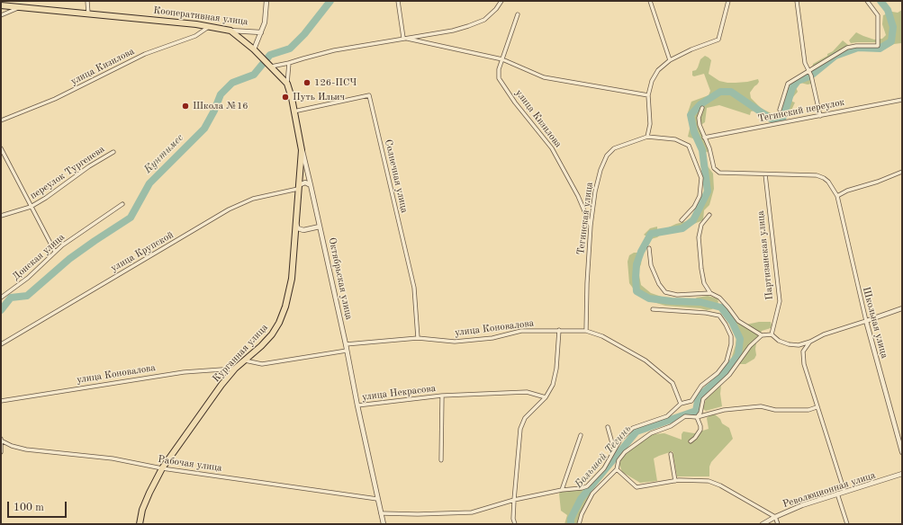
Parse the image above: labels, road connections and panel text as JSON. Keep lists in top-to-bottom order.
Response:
{
  "streets": {
    "main road": ["Кооперативная улица", "Октябрьская улица", "Курганная улица"],
    "street": [
      "улица Кизилова",
      "Тегинский переулок",
      "переулок Тургенева",
      "Солнечная улица",
      "Тегинская улица",
      "улица Крупской",
      "Партизанская улица",
      "Донская улица",
      "Школьная улица",
      "улица Коновалова",
      "улица Некрасова",
      "Рабочая улица",
      "Революционная улица"
    ]
  },
  "crossings": [
    ["Кооперативная улица", "улица Кизилова"],
    ["улица Кизилова", "Тегинская улица"],
    ["Тегинский переулок", "Школьная улица"],
    ["переулок Тургенева", "Донская улица"],
    ["Солнечная улица", "Октябрьская улица"],
    ["Солнечная улица", "улица Коновалова"],
    ["Тегинская улица", "улица Коновалова"],
    ["улица Крупской", "Курганная улица"],
    ["Партизанская улица", "Школьная улица"],
    ["Октябрьская улица", "улица Коновалова"],
    ["Октябрьская улица", "Курганная улица"],
    ["Октябрьская улица", "улица Некрасова"],
    ["Октябрьская улица", "Рабочая улица"],
    ["улица Коновалова", "Курганная улица"],
    ["Курганная улица", "Рабочая улица"]
  ],
  "water": ["Кунтимес", "Большой Тегинь"],
  "places": ["126-ПСЧ", "Путь Ильич", "Школа №16"],
  "scale_bar": "100 m"
}
